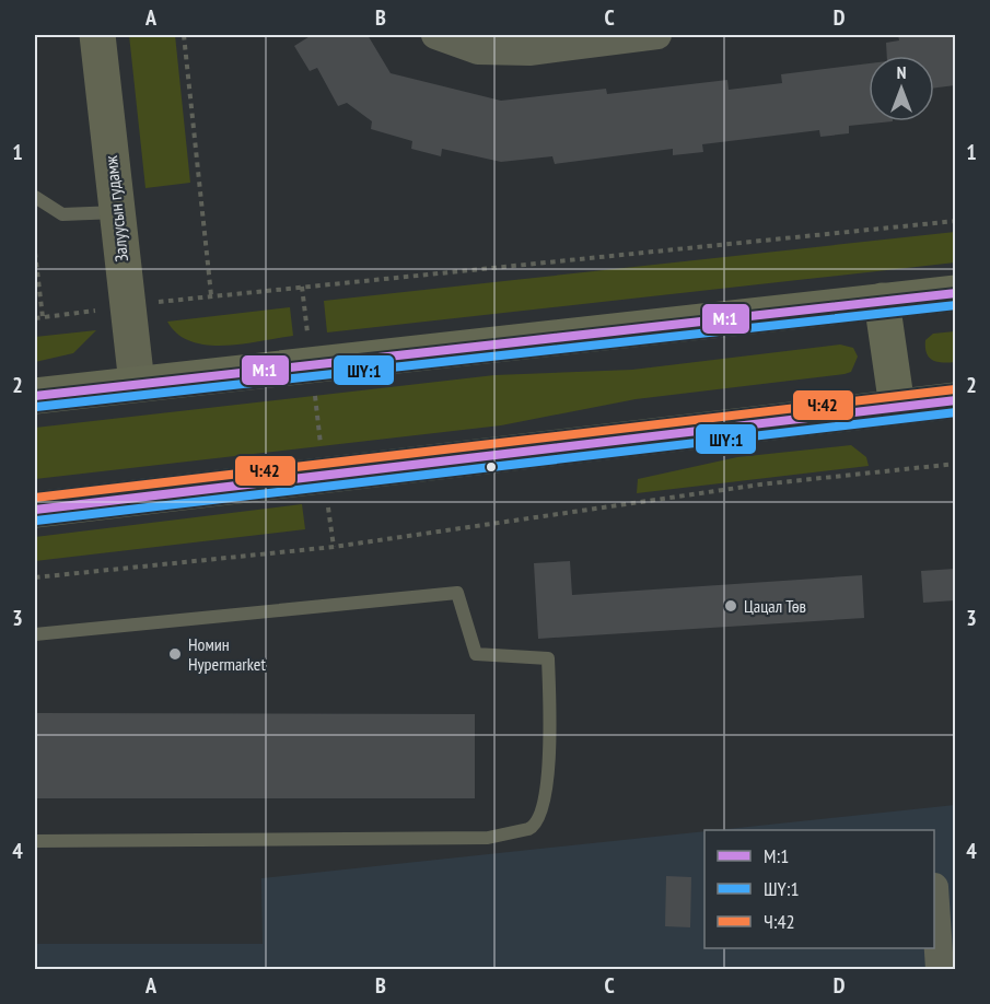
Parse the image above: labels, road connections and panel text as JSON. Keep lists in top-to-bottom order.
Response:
{
  "streets": {
    "street": ["Залуусын гудамж"]
  },
  "places": ["Цацал Төв", "Номин Hyрermarket"],
  "lines": ["transit line М:1", "transit line ШҮ:1", "transit line Ч:42"],
  "legend": ["М:1", "ШҮ:1", "Ч:42"],
  "north": "top",
  "grid": {
    "columns": [
      "A",
      "B",
      "C",
      "D"
    ],
    "rows": [
      "1",
      "2",
      "3",
      "4"
    ]
  }
}
